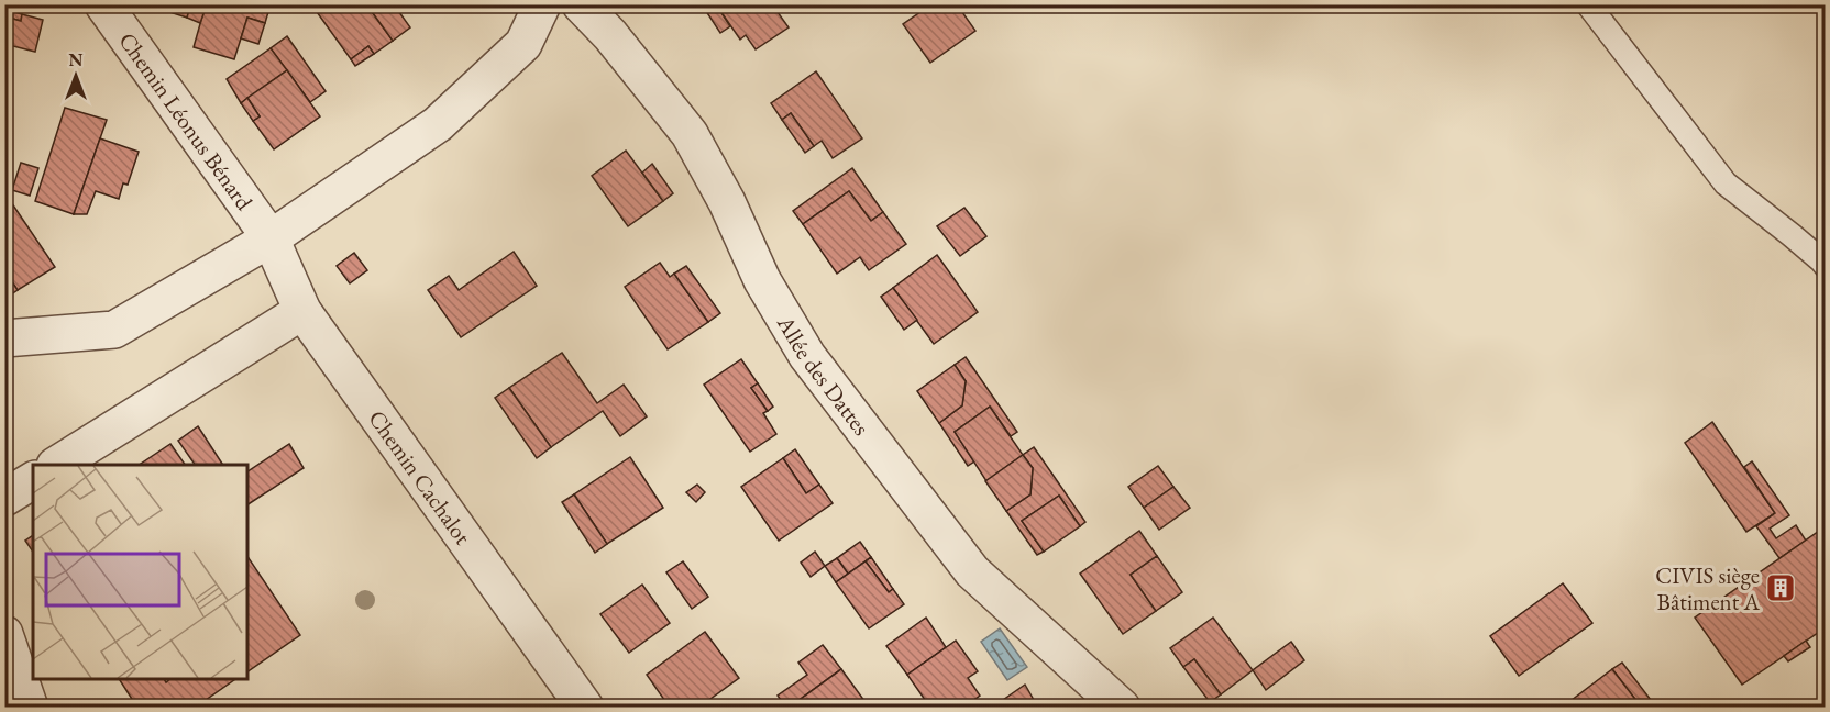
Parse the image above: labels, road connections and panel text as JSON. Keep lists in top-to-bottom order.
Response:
{
  "streets": {
    "street": ["Chemin Léonus Bénard", "Allée des Dattes", "Chemin Cachalot"]
  },
  "crossings": [
    ["Chemin Léonus Bénard", "Chemin Cachalot"]
  ],
  "places": {
    "building": ["CIVIS siège Bâtiment A"]
  },
  "north": "top"
}
